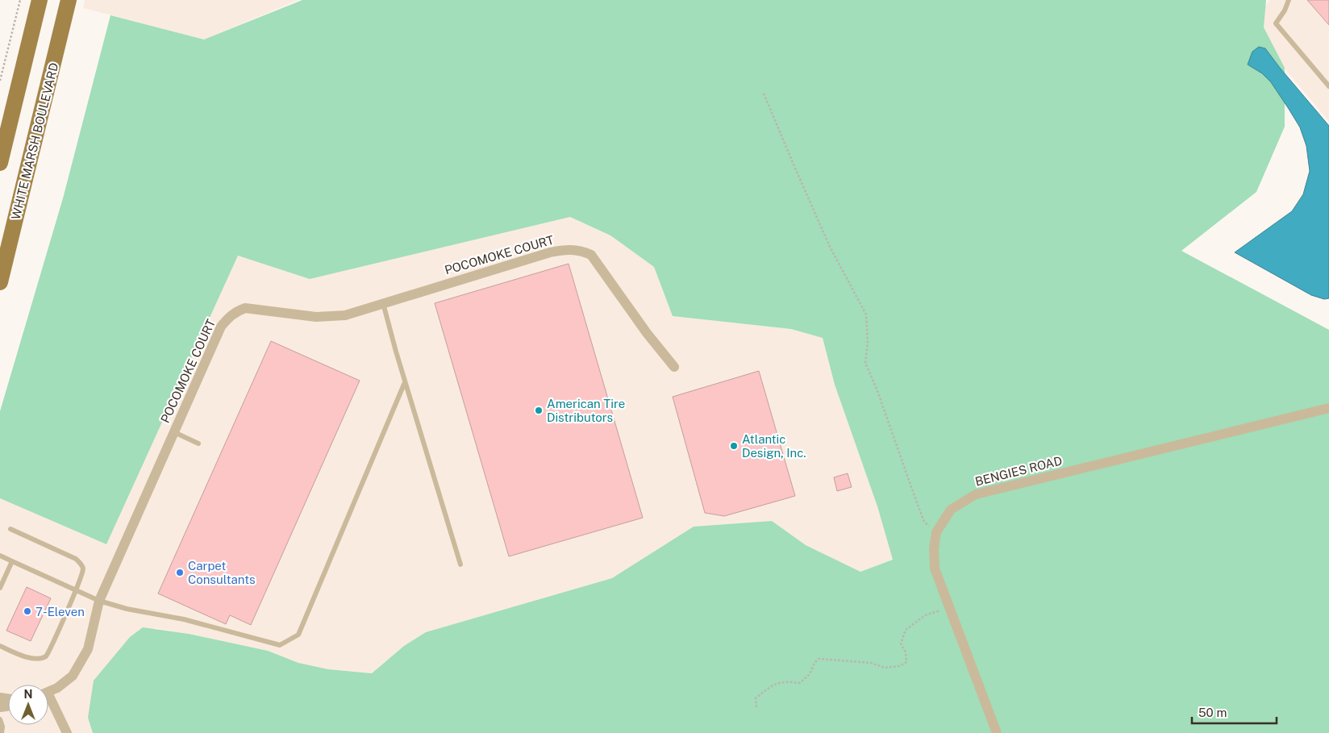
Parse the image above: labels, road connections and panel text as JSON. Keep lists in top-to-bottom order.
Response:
{
  "streets": {
    "main road": ["WHITE MARSH BOULEVARD"],
    "street": ["POCOMOKE COURT", "BENGIES ROAD"]
  },
  "places": [
    "American Tire Distributors",
    "Atlantic Design, Inc.",
    "Carpet Consultants",
    "7-Eleven"
  ],
  "scale_bar": "50 m",
  "north": "top"
}
